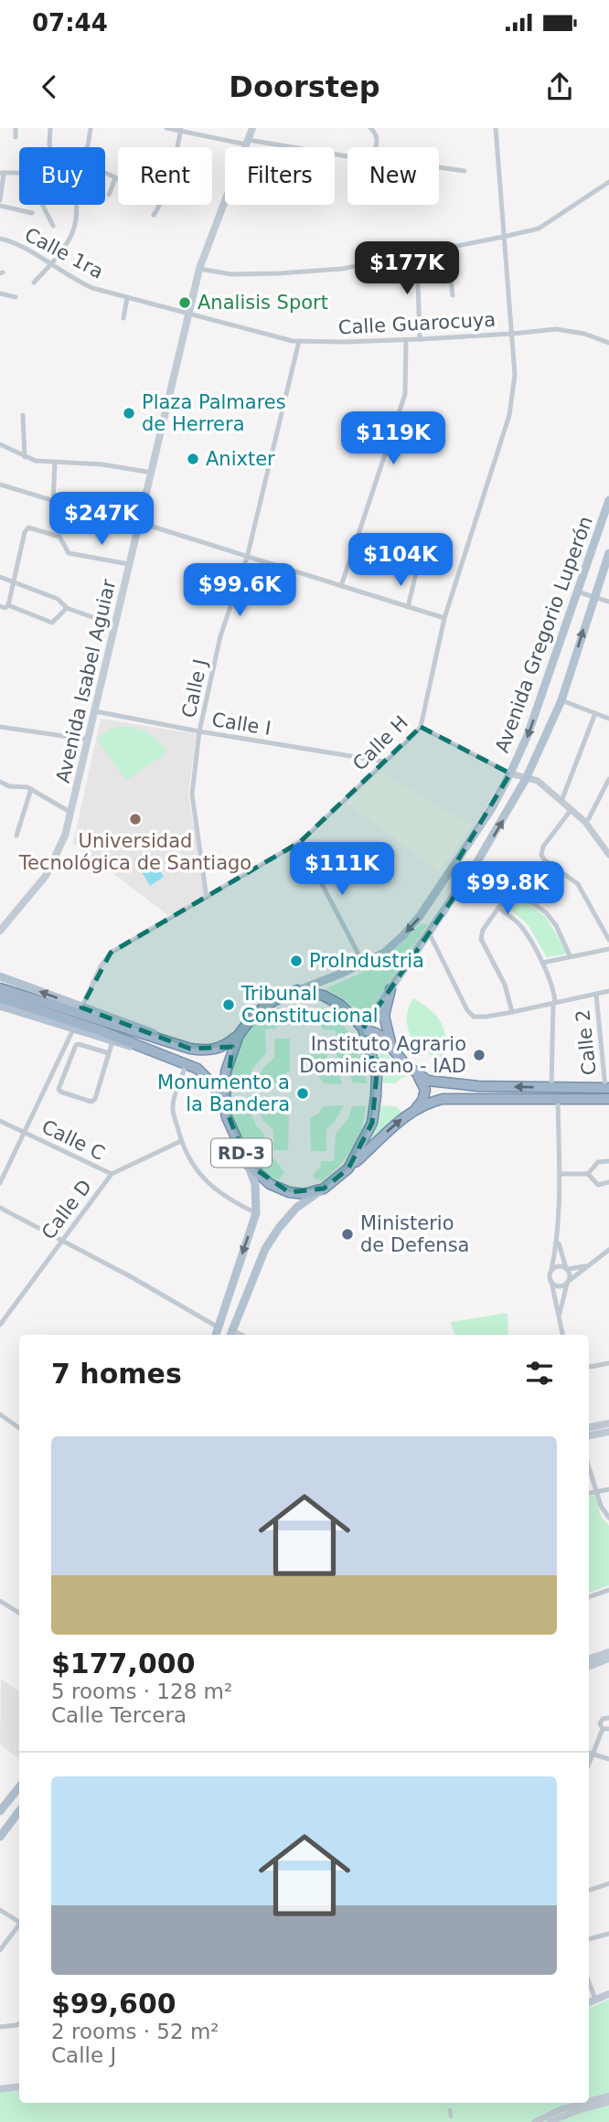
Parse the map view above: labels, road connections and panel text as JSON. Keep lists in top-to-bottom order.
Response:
{
  "streets": {
    "highway": ["RD-3"],
    "main road": ["Avenida Gregorio Luperón", "Avenida Isabel Aguiar"],
    "street": [
      "Calle 1ra",
      "Calle Guarocuya",
      "Calle J",
      "Calle I",
      "Calle H",
      "Calle 2",
      "Calle C",
      "Calle D"
    ]
  },
  "crossings": [
    ["Calle 1ra", "Calle Guarocuya"],
    ["Calle 1ra", "Avenida Isabel Aguiar"],
    ["Calle Guarocuya", "Avenida Isabel Aguiar"],
    ["Calle Guarocuya", "Calle J"],
    ["Calle Guarocuya", "Calle H"],
    ["Avenida Gregorio Luperón", "RD-3"],
    ["Avenida Isabel Aguiar", "Calle I"],
    ["Calle J", "Calle I"],
    ["Calle J", "Calle H"],
    ["Calle I", "Calle H"],
    ["Calle H", "RD-3"],
    ["Calle C", "Calle D"]
  ],
  "places": [
    "Analisis Sport",
    "Plaza Palmares de Herrera",
    "Anixter",
    "Universidad Tecnológica de Santiago",
    "ProIndustria",
    "Tribunal Constitucional",
    "Instituto Agrario Dominicano - IAD",
    "Monumento a la Bandera",
    "Ministerio de Defensa"
  ],
  "page": {
    "status": "07:44",
    "header": "Doorstep",
    "chip": [
      "Buy",
      "Rent",
      "Filters",
      "New"
    ],
    "price": [
      "$177K",
      "$119K",
      "$247K",
      "$104K",
      "$99.6K",
      "$111K",
      "$99.8K"
    ],
    "heading": "7 homes",
    "list": [
      {
        "name": "$177,000",
        "note": "5 rooms · 128 m² · Calle Tercera"
      },
      {
        "name": "$99,600",
        "note": "2 rooms · 52 m² · Calle J"
      }
    ]
  }
}
